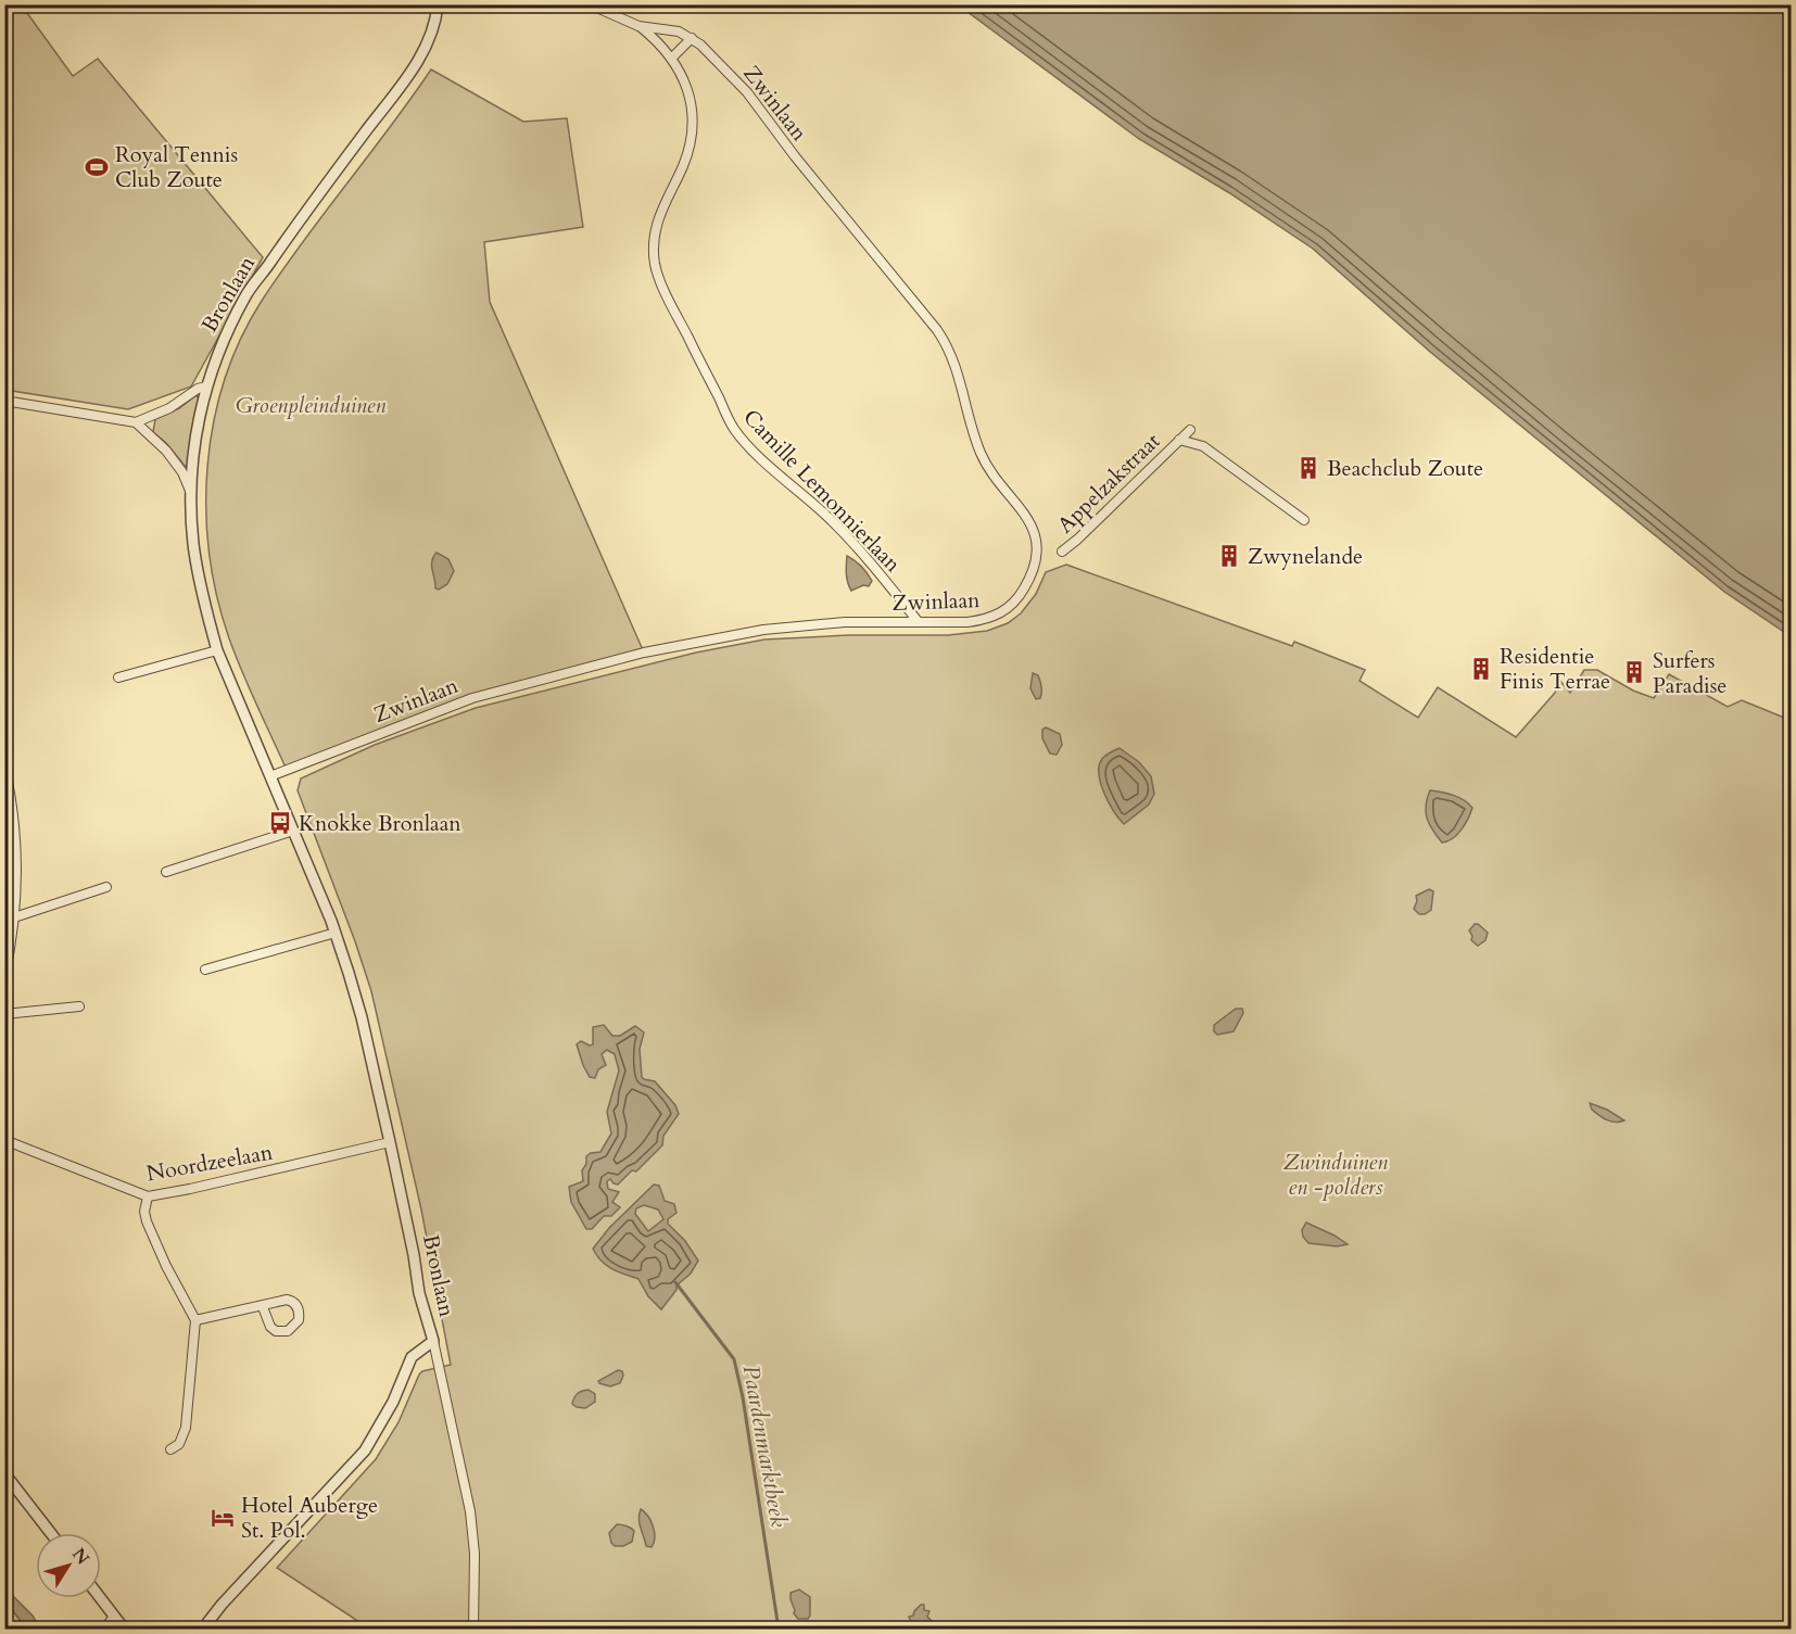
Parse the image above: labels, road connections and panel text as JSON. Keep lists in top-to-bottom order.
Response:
{
  "streets": {
    "street": [
      "Zwinlaan",
      "Bronlaan",
      "Appelzakstraat",
      "Camille Lemonnierlaan",
      "Noordzeelaan"
    ]
  },
  "crossings": [
    ["Zwinlaan", "Bronlaan"],
    ["Zwinlaan", "Camille Lemonnierlaan"],
    ["Bronlaan", "Noordzeelaan"]
  ],
  "water": ["Paardenmarktbeek"],
  "parks": ["Groenpleinduinen", "Zwinduinen en -polders"],
  "places": {
    "sports": ["Royal Tennis Club Zoute"],
    "building": [
      "Beachclub Zoute",
      "Zwynelande",
      "Residentie Finis Terrae",
      "Surfers Paradise"
    ],
    "bus stop": ["Knokke Bronlaan"],
    "hotel": ["Hotel Auberge St. Pol."]
  },
  "north": "top right"
}
